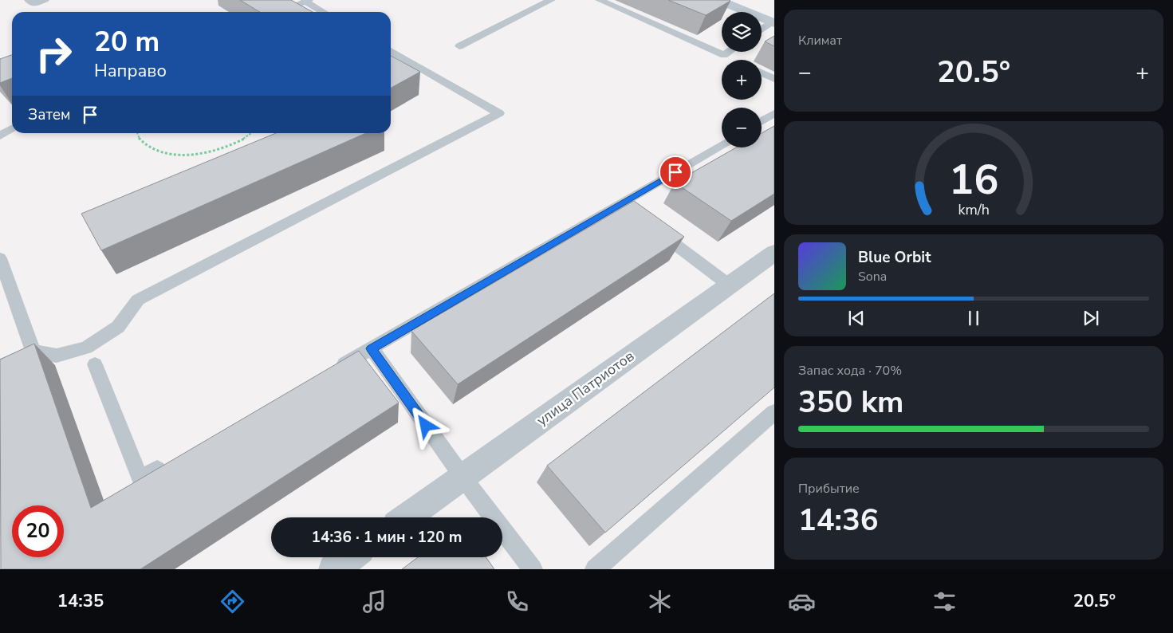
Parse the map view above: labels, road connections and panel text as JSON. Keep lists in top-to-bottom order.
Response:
{
  "streets": {
    "street": ["улица Патриотов"]
  },
  "page": {
    "tile": [
      "Климат",
      ["Запас хода · 70%", "350 km"],
      ["Прибытие", "14:36"]
    ],
    "map_buttons": ["+", "−"],
    "turn": ["20 m", "Направо"],
    "heat": ["−", "20.5°", "+"],
    "then": "Затем",
    "song": ["Blue Orbit", "Sona"],
    "limit": "20",
    "trip": "14:36 · 1 мин · 120 m",
    "tabs": ["14:35", "20.5°"],
    "gauge": ["16", "km/h"]
  }
}
